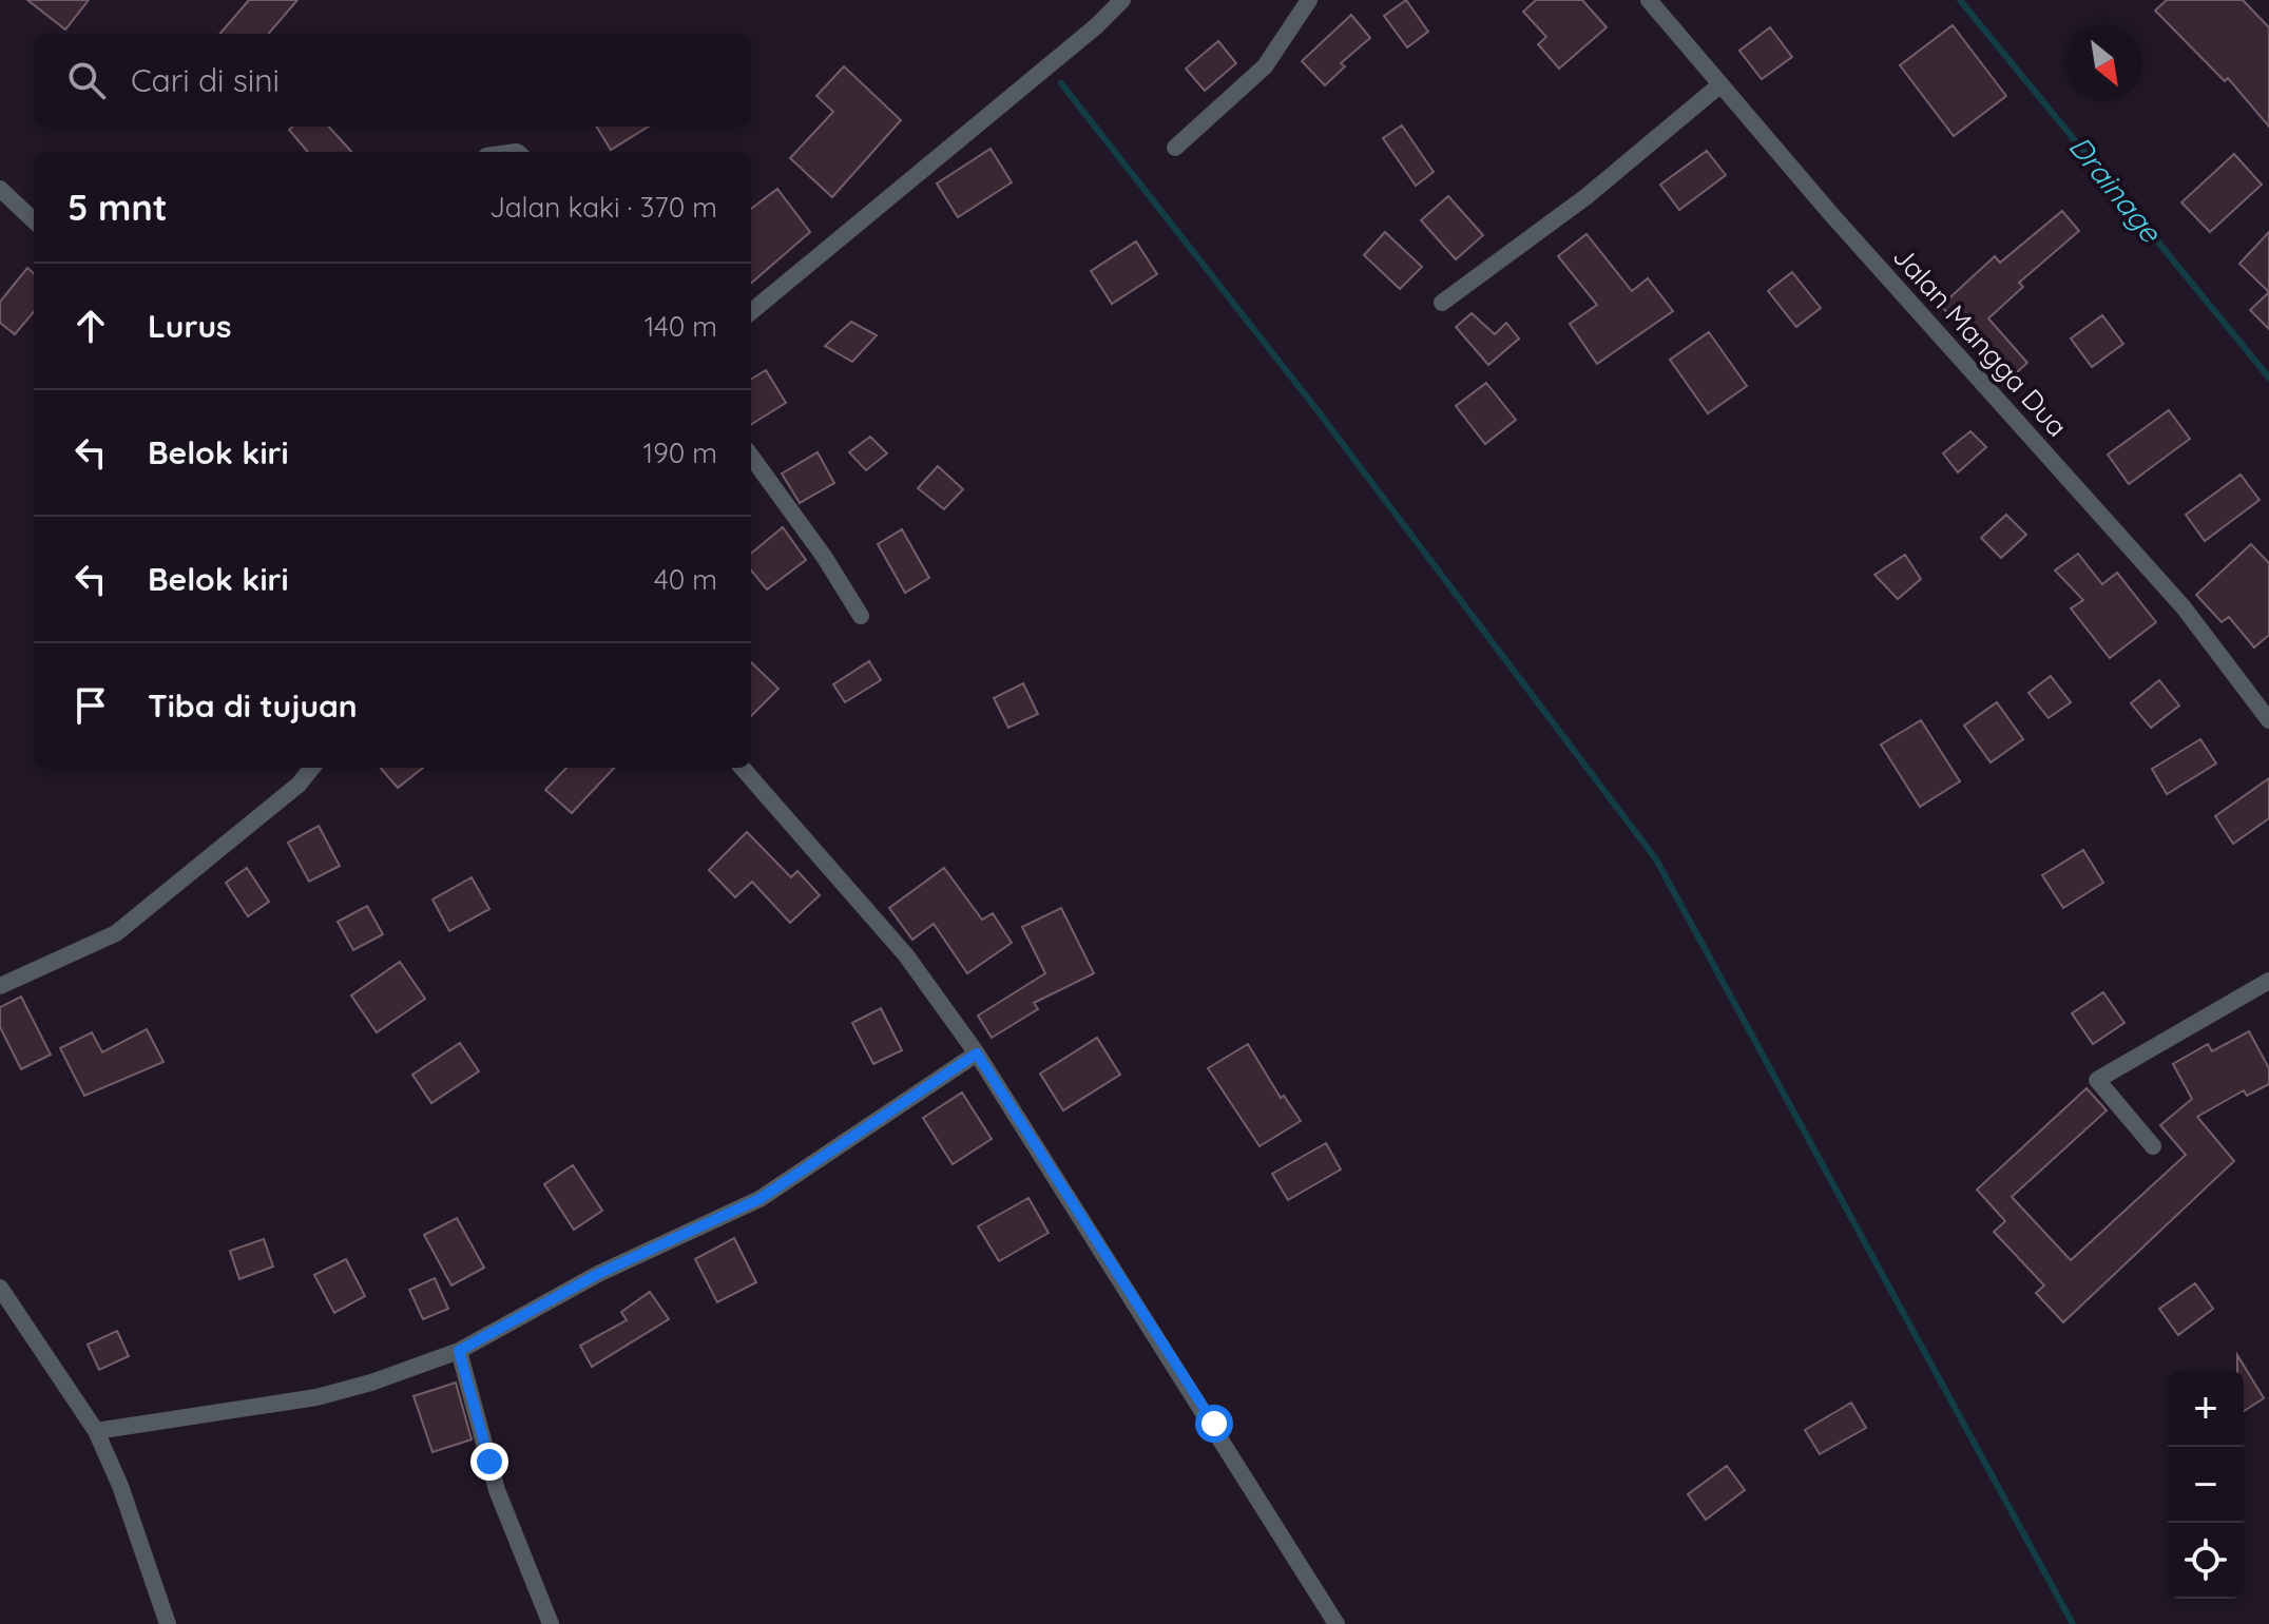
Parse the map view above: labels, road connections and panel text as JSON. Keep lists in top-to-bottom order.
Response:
{
  "streets": {
    "street": ["Jalan Mangga Dua"]
  },
  "water": ["Drainage"],
  "north": "bottom right",
  "page": {
    "search": "Cari di sini",
    "heading": ["5 mnt", "Jalan kaki · 370 m"],
    "list": [
      ["Lurus", "140 m"],
      ["Belok kiri", "190 m"],
      ["Belok kiri", "40 m"],
      "Tiba di tujuan"
    ],
    "map_buttons": ["+", "−"]
  }
}
